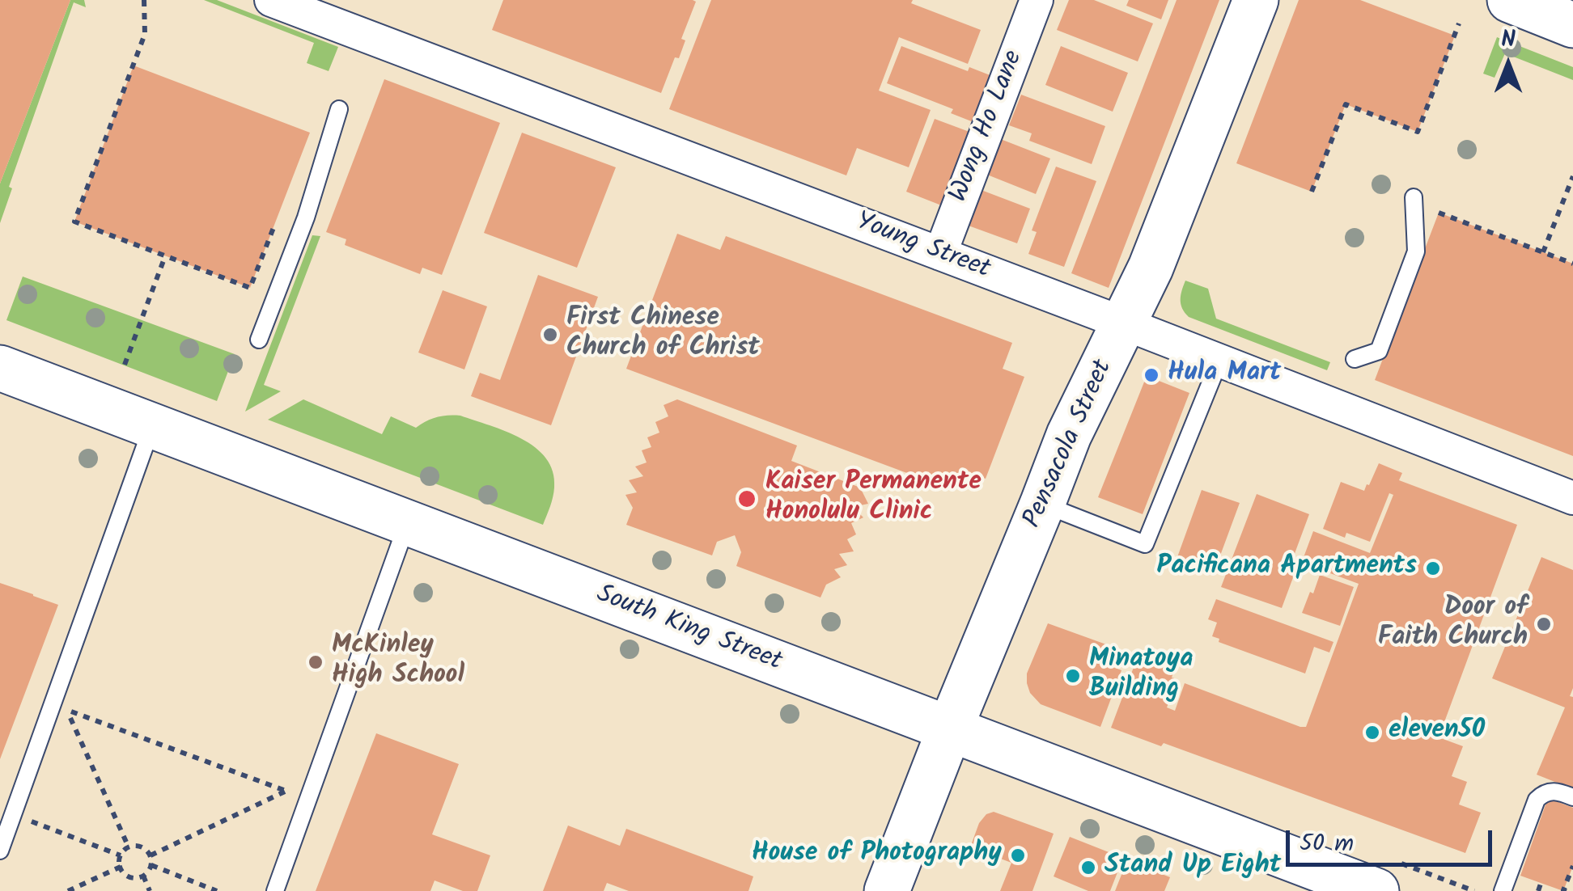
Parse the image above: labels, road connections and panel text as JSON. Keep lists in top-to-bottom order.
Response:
{
  "streets": {
    "main road": ["Pensacola Street", "South King Street"],
    "street": ["Wong Ho Lane", "Young Street"]
  },
  "crossings": [
    ["Wong Ho Lane", "Young Street"],
    ["Young Street", "Pensacola Street"],
    ["Pensacola Street", "South King Street"]
  ],
  "places": [
    "First Chinese Church of Christ",
    "Hula Mart",
    "Kaiser Permanente Honolulu Clinic",
    "Pacificana Apartments",
    "Door of Faith Church",
    "McKinley High School",
    "Minatoya Building",
    "eleven50",
    "House of Photography",
    "Stand Up Eight"
  ],
  "scale_bar": "50 m",
  "north": "top"
}
